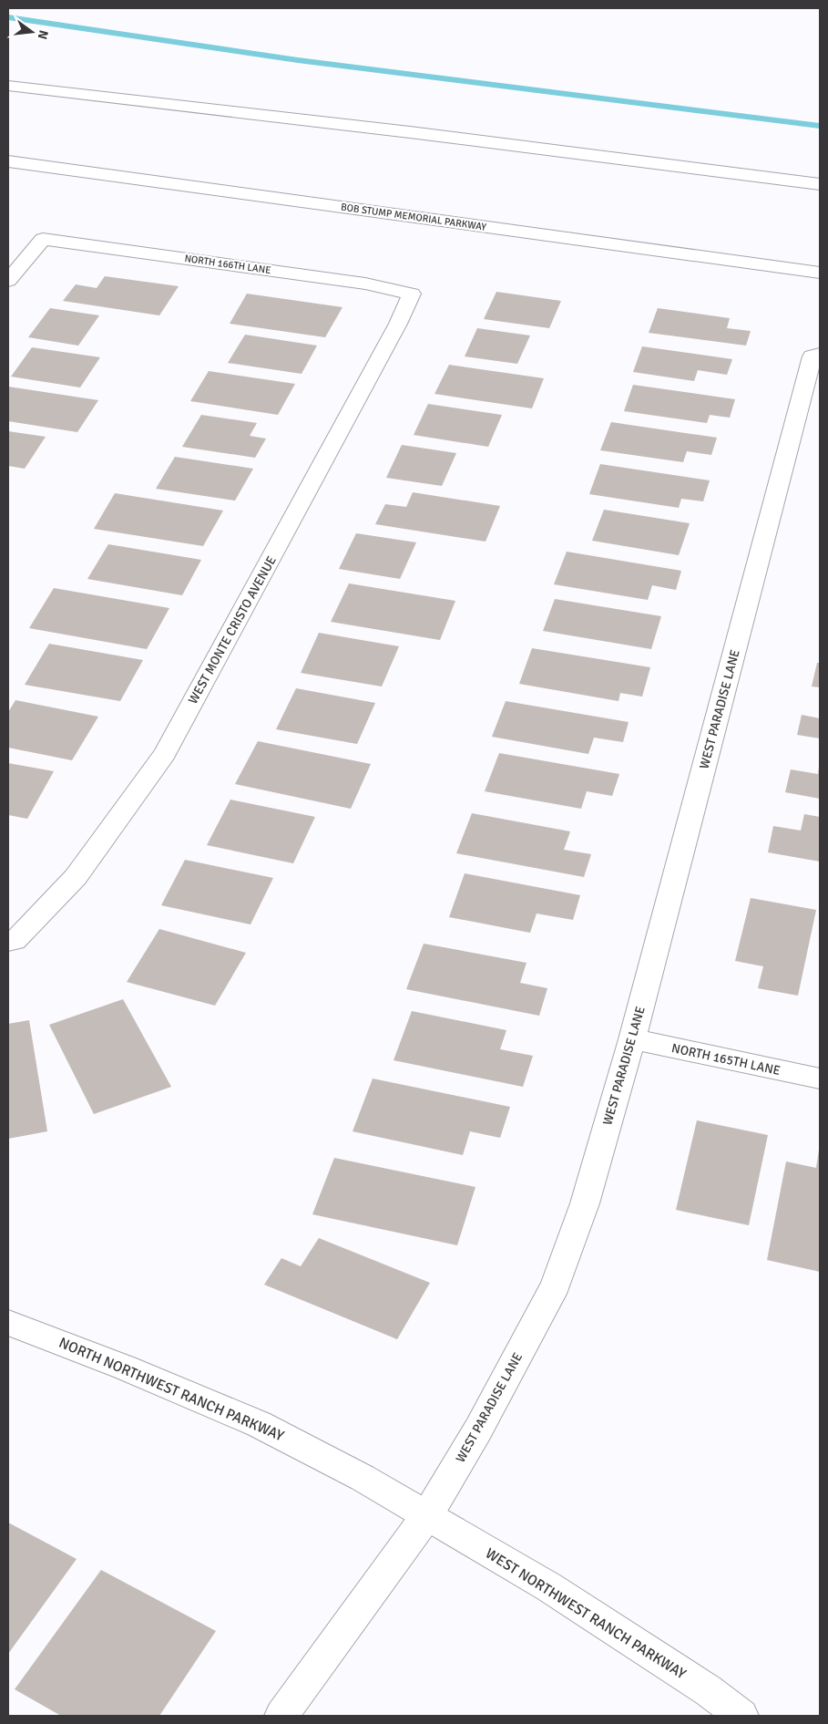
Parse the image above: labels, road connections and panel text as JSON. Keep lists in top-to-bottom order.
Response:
{
  "streets": {
    "main road": [
      "BOB STUMP MEMORIAL PARKWAY",
      "NORTH 166TH LANE",
      "WEST MONTE CRISTO AVENUE",
      "WEST PARADISE LANE",
      "NORTH 165TH LANE",
      "NORTH NORTHWEST RANCH PARKWAY",
      "WEST NORTHWEST RANCH PARKWAY"
    ]
  },
  "crossings": [
    ["NORTH 166TH LANE", "WEST MONTE CRISTO AVENUE"],
    ["WEST PARADISE LANE", "NORTH 165TH LANE"],
    ["WEST PARADISE LANE", "NORTH NORTHWEST RANCH PARKWAY"],
    ["WEST PARADISE LANE", "WEST NORTHWEST RANCH PARKWAY"],
    ["NORTH NORTHWEST RANCH PARKWAY", "WEST NORTHWEST RANCH PARKWAY"]
  ],
  "north": "right"
}
